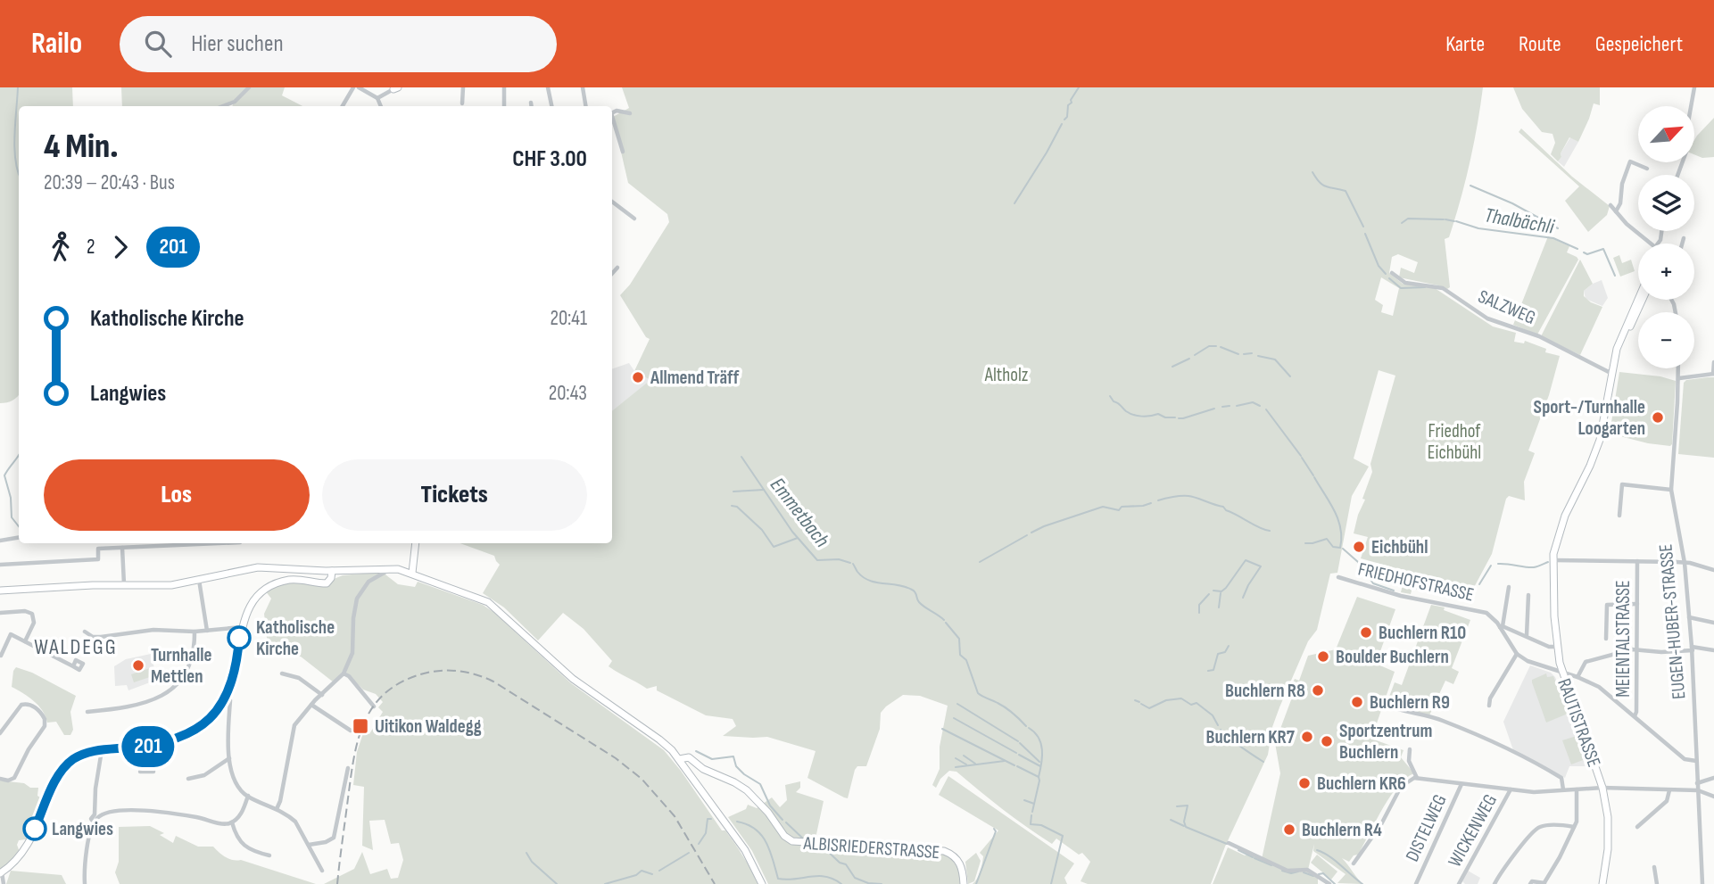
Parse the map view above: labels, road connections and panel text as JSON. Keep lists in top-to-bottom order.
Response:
{
  "streets": {
    "main road": ["RAUTISTRASSE", "ALBISRIEDERSTRASSE"],
    "street": [
      "SALZWEG",
      "FRIEDHOFSTRASSE",
      "EUGEN-HUBER-STRASSE",
      "MEIENTALSTRASSE",
      "DISTELWEG",
      "WICKENWEG"
    ]
  },
  "crossings": [
    ["SALZWEG", "RAUTISTRASSE"]
  ],
  "districts": ["WALDEGG"],
  "water": ["Thalbächli", "Emmetbach"],
  "parks": ["Altholz", "Friedhof Eichbühl"],
  "places": {
    "other": [
      "Allmend Träff",
      "Sport-/Turnhalle Loogarten",
      "Eichbühl",
      "Buchlern R10",
      "Katholische Kirche",
      "Boulder Buchlern",
      "Turnhalle Mettlen",
      "Buchlern R8",
      "Buchlern R9",
      "Buchlern KR7",
      "Sportzentrum Buchlern",
      "Buchlern KR6",
      "Langwies",
      "Buchlern R4"
    ],
    "transit": ["Uitikon Waldegg"]
  },
  "lines": ["bus line 201"],
  "north": "top right",
  "page": {
    "header": "Railo",
    "search": "Hier suchen",
    "nav": ["Karte", "Route", "Gespeichert"],
    "on_map": "201",
    "map_buttons": ["+", "−"],
    "heading": ["4 Min.", "20:39 – 20:43 · Bus", "CHF 3.00"],
    "legs": ["2", "201"],
    "list": [
      {
        "name": "Katholische Kirche",
        "value": "20:41"
      },
      {
        "name": "Langwies",
        "value": "20:43"
      }
    ],
    "buttons": ["Los", "Tickets"]
  }
}
